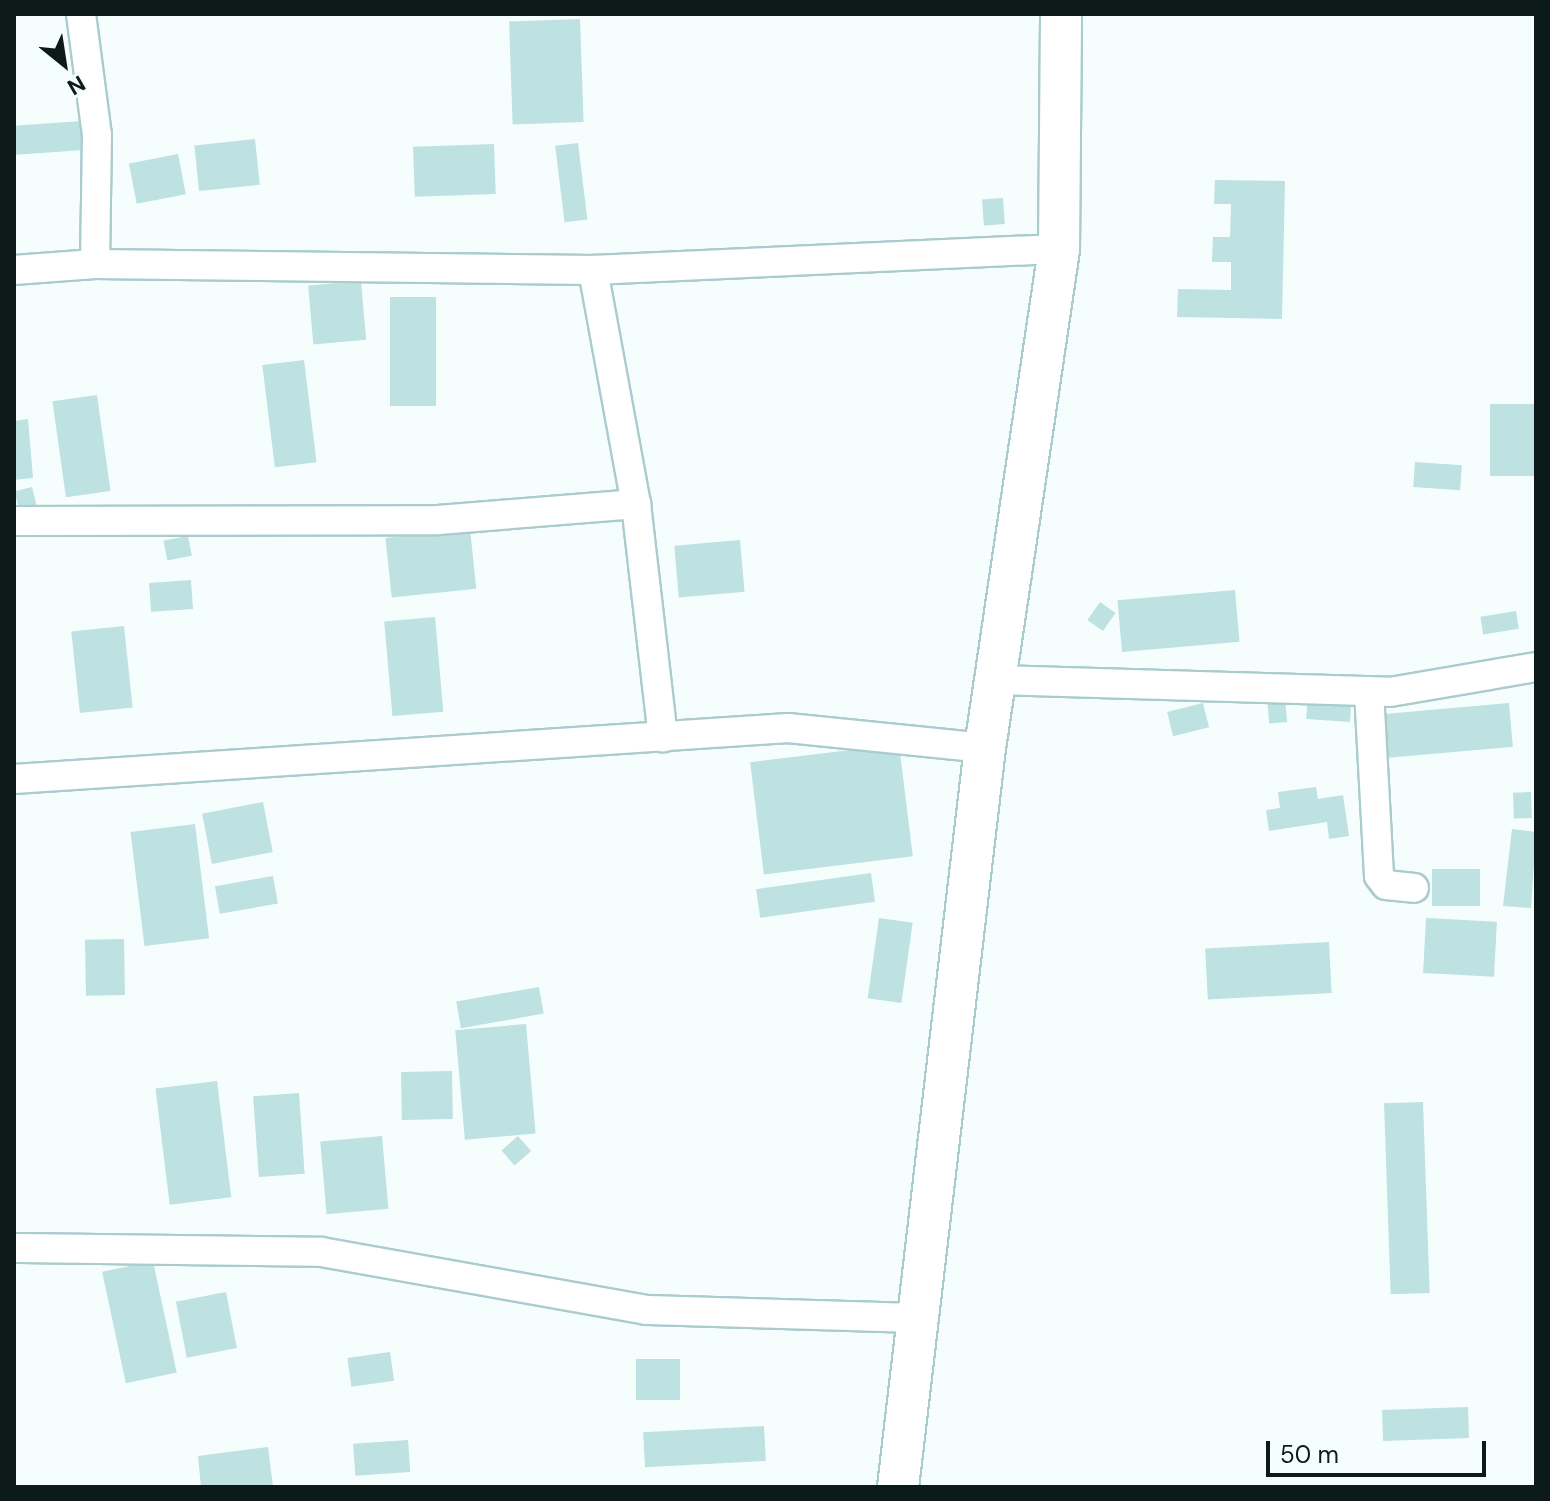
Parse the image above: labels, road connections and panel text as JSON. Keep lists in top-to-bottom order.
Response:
{
  "scale_bar": "50 m",
  "north": "bottom right"
}
